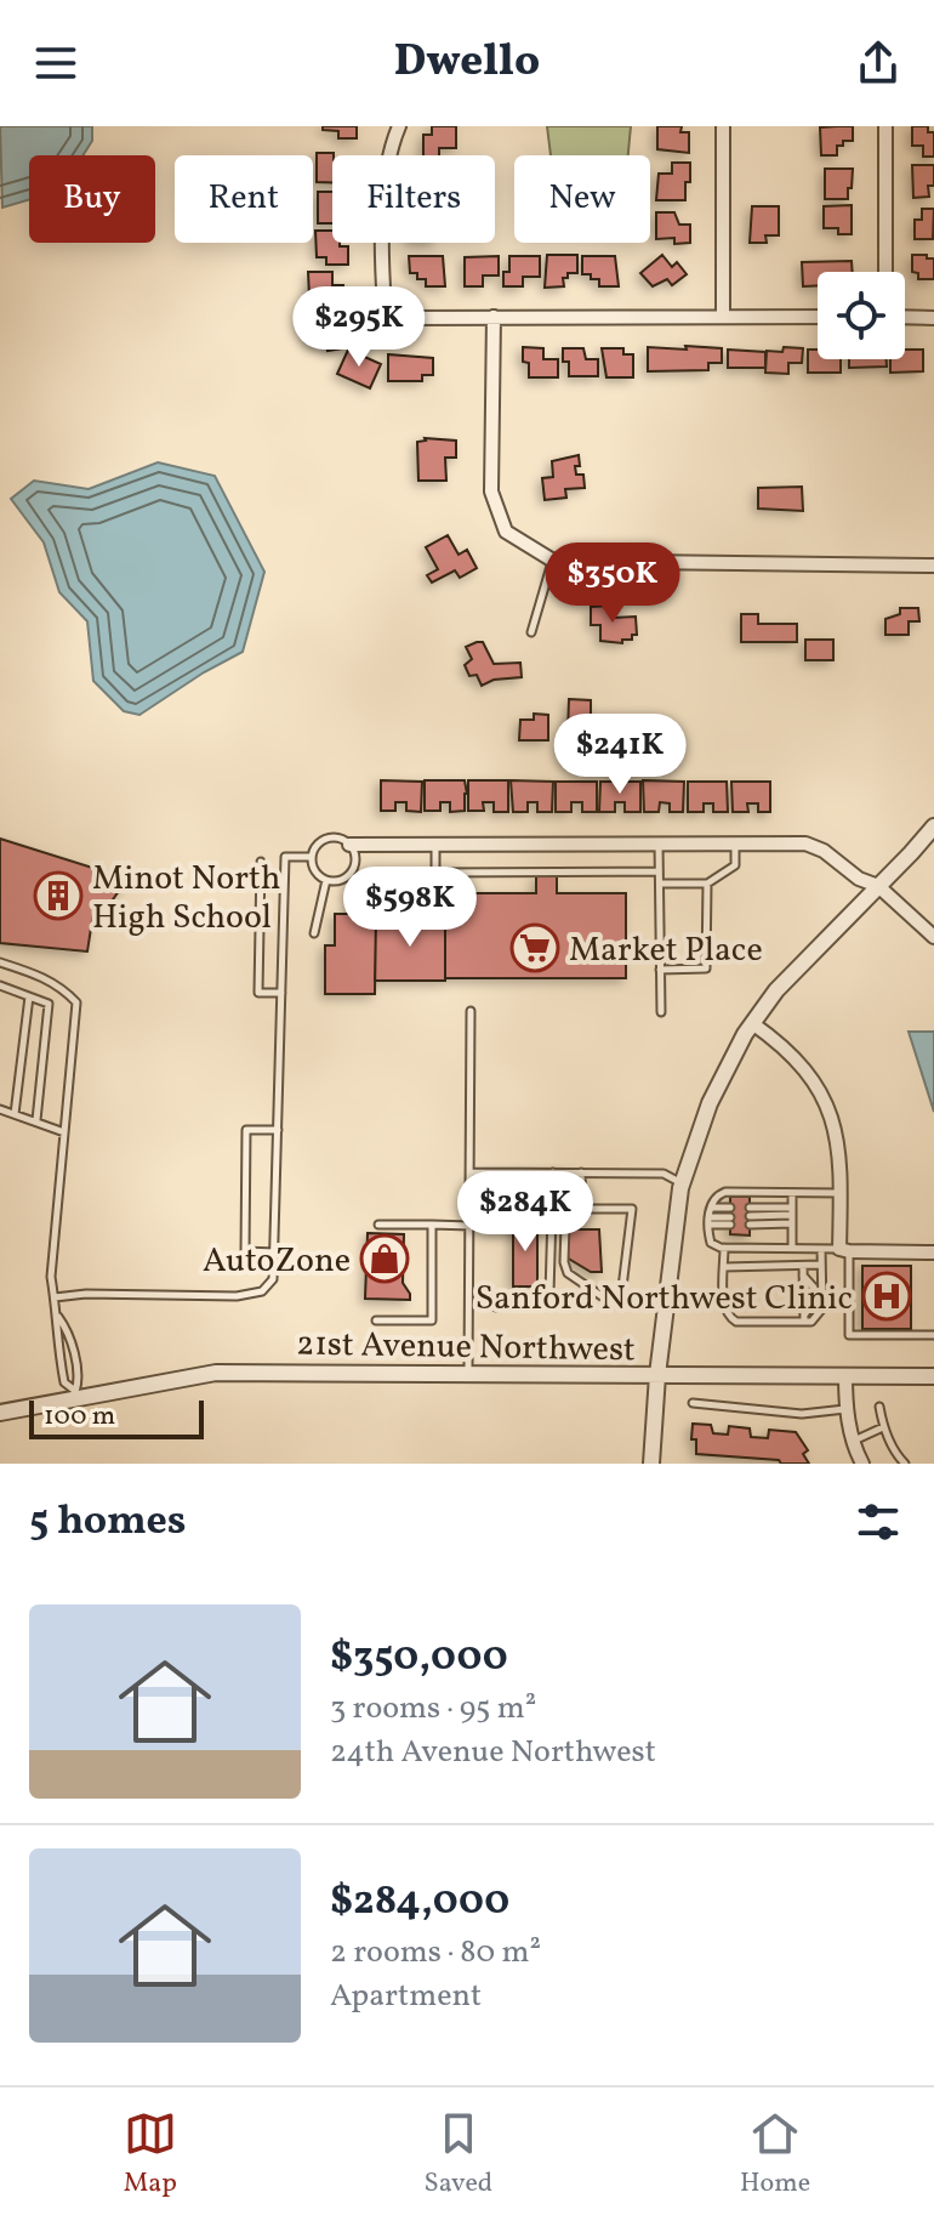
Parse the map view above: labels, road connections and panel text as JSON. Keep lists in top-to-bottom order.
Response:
{
  "streets": {
    "street": ["21st Avenue Northwest"]
  },
  "places": {
    "building": ["Minot North High School"],
    "supermarket": ["Market Place"],
    "shop": ["AutoZone"],
    "hospital": ["Sanford Northwest Clinic"]
  },
  "scale_bar": "100 m",
  "page": {
    "header": "Dwello",
    "chip": [
      "Buy",
      "Rent",
      "Filters",
      "New"
    ],
    "price": [
      "$295K",
      "$350K",
      "$241K",
      "$598K",
      "$284K"
    ],
    "scale": "100 m",
    "heading": "5 homes",
    "list": [
      {
        "name": "$350,000",
        "note": "3 rooms · 95 m² · 24th Avenue Northwest"
      },
      {
        "name": "$284,000",
        "note": "2 rooms · 80 m² · Apartment"
      }
    ],
    "tabs": ["Map", "Saved", "Home"]
  }
}
